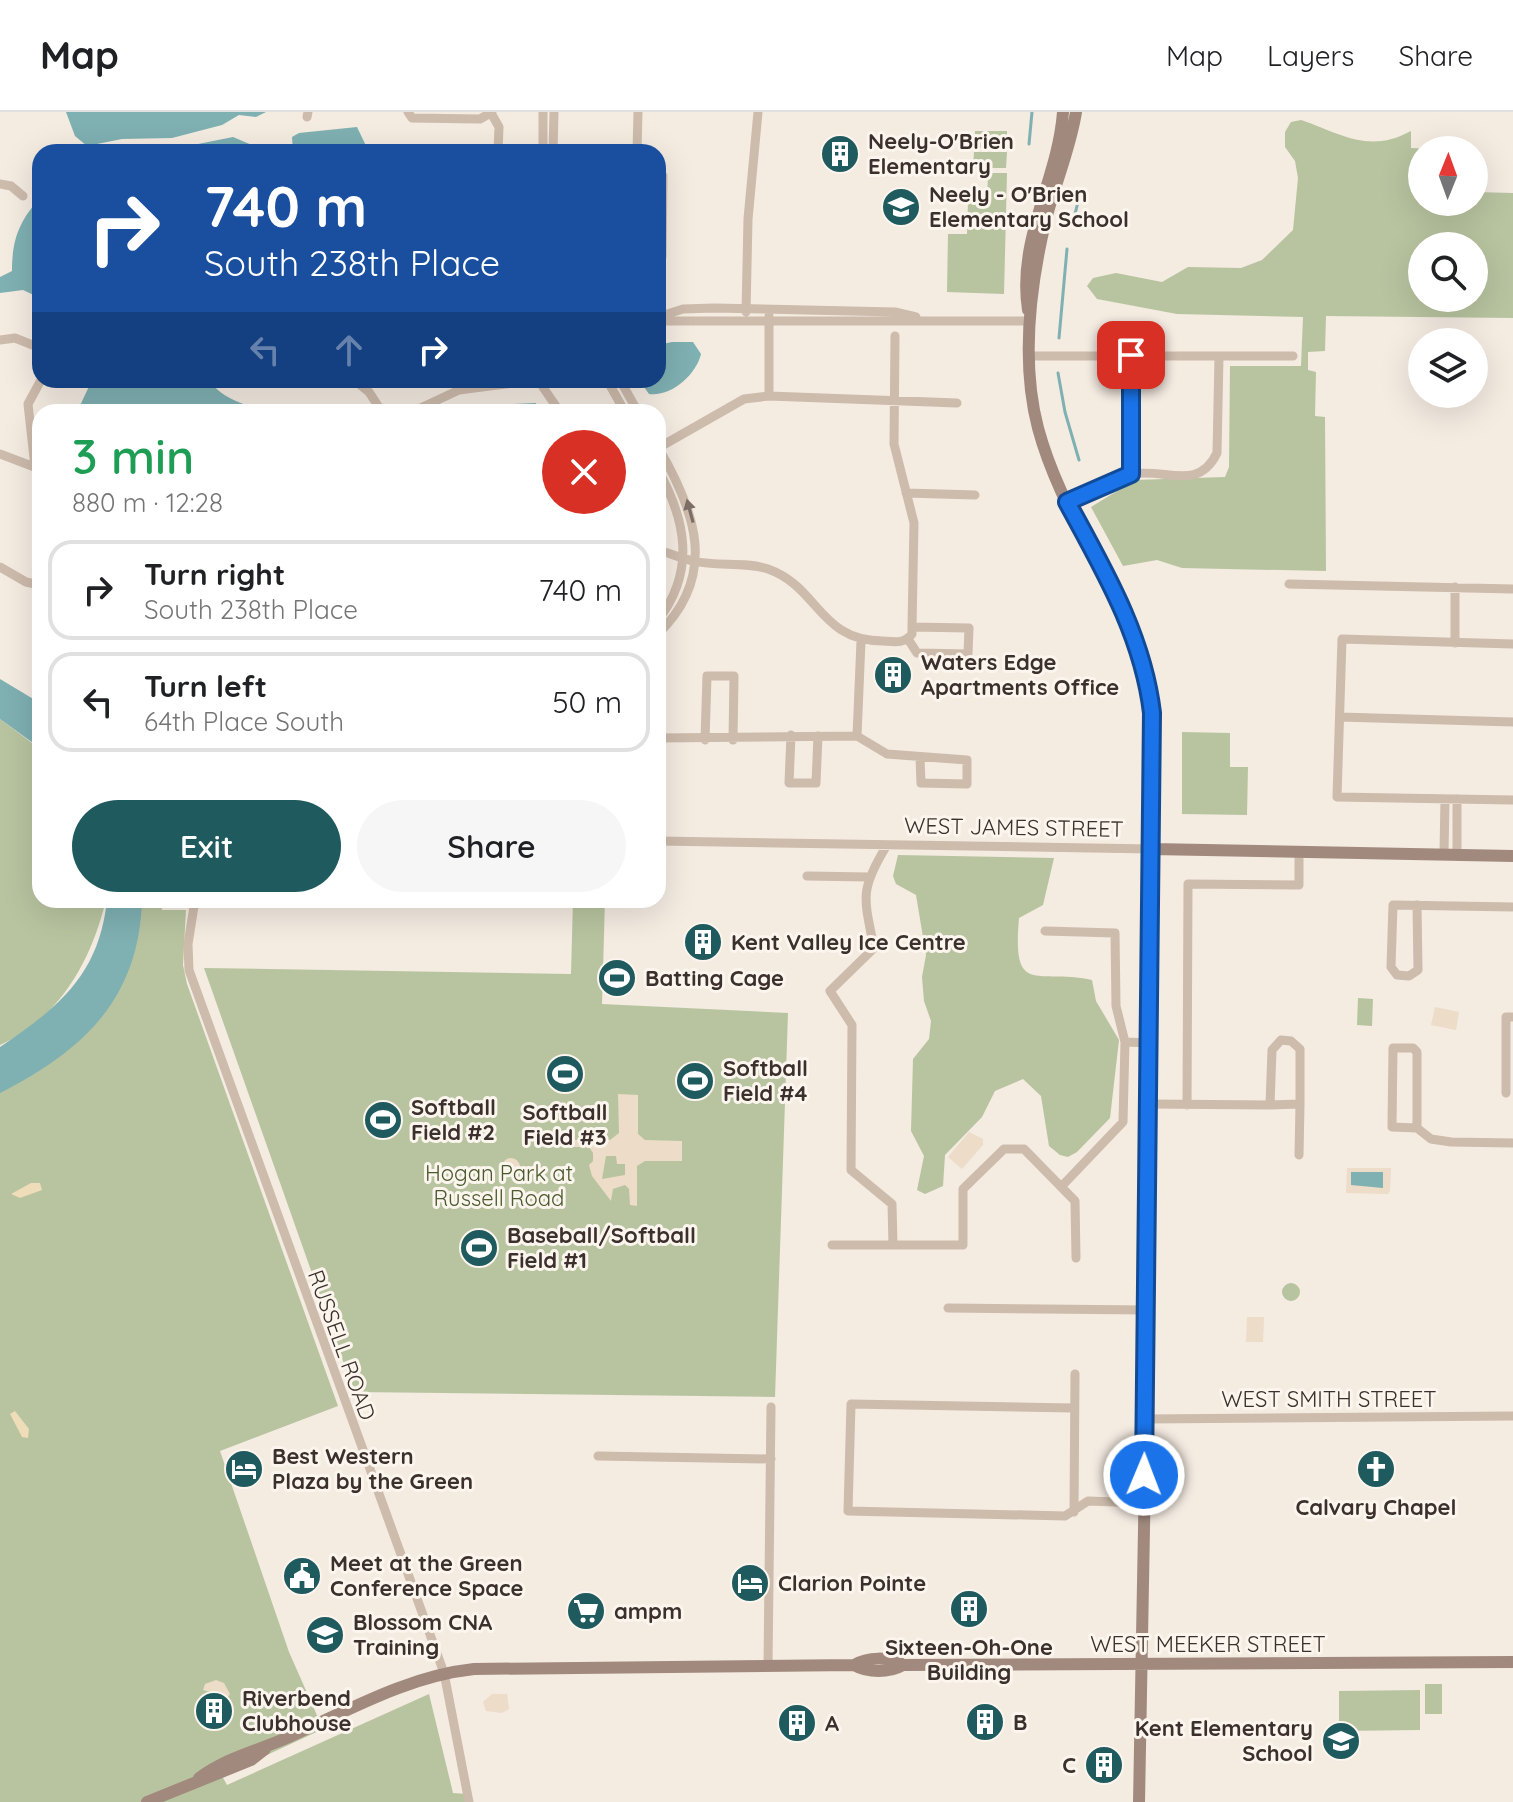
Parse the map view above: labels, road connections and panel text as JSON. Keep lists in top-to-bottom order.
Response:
{
  "streets": {
    "street": [
      "WEST JAMES STREET",
      "RUSSELL ROAD",
      "WEST SMITH STREET",
      "WEST MEEKER STREET"
    ]
  },
  "crossings": [
    ["RUSSELL ROAD", "WEST MEEKER STREET"]
  ],
  "parks": ["Hogan Park at Russell Road"],
  "places": {
    "building": [
      "Neely-O'Brien Elementary",
      "Waters Edge Apartments Office",
      "Kent Valley Ice Centre",
      "Sixteen-Oh-One Building",
      "Riverbend Clubhouse",
      "B",
      "A",
      "C"
    ],
    "school or university": ["Neely - O'Brien Elementary School", "Blossom CNA Training", "Kent Elementary School"],
    "sports": [
      "Batting Cage",
      "Softball Field #3",
      "Softball Field #4",
      "Softball Field #2",
      "Baseball/Softball Field #1"
    ],
    "hotel": ["Best Western Plaza by the Green", "Clarion Pointe"],
    "church": ["Calvary Chapel"],
    "public building": ["Meet at the Green Conference Space"],
    "supermarket": ["ampm"]
  },
  "north": "top",
  "page": {
    "header": "Map",
    "nav": ["Map", "Layers", "Share"],
    "turn": ["740 m", "South 238th Place"],
    "heading": ["3 min", "880 m · 12:28"],
    "list": [
      {
        "name": "Turn right",
        "note": "South 238th Place",
        "value": "740 m"
      },
      {
        "name": "Turn left",
        "note": "64th Place South",
        "value": "50 m"
      }
    ],
    "buttons": ["Exit", "Share"]
  }
}
